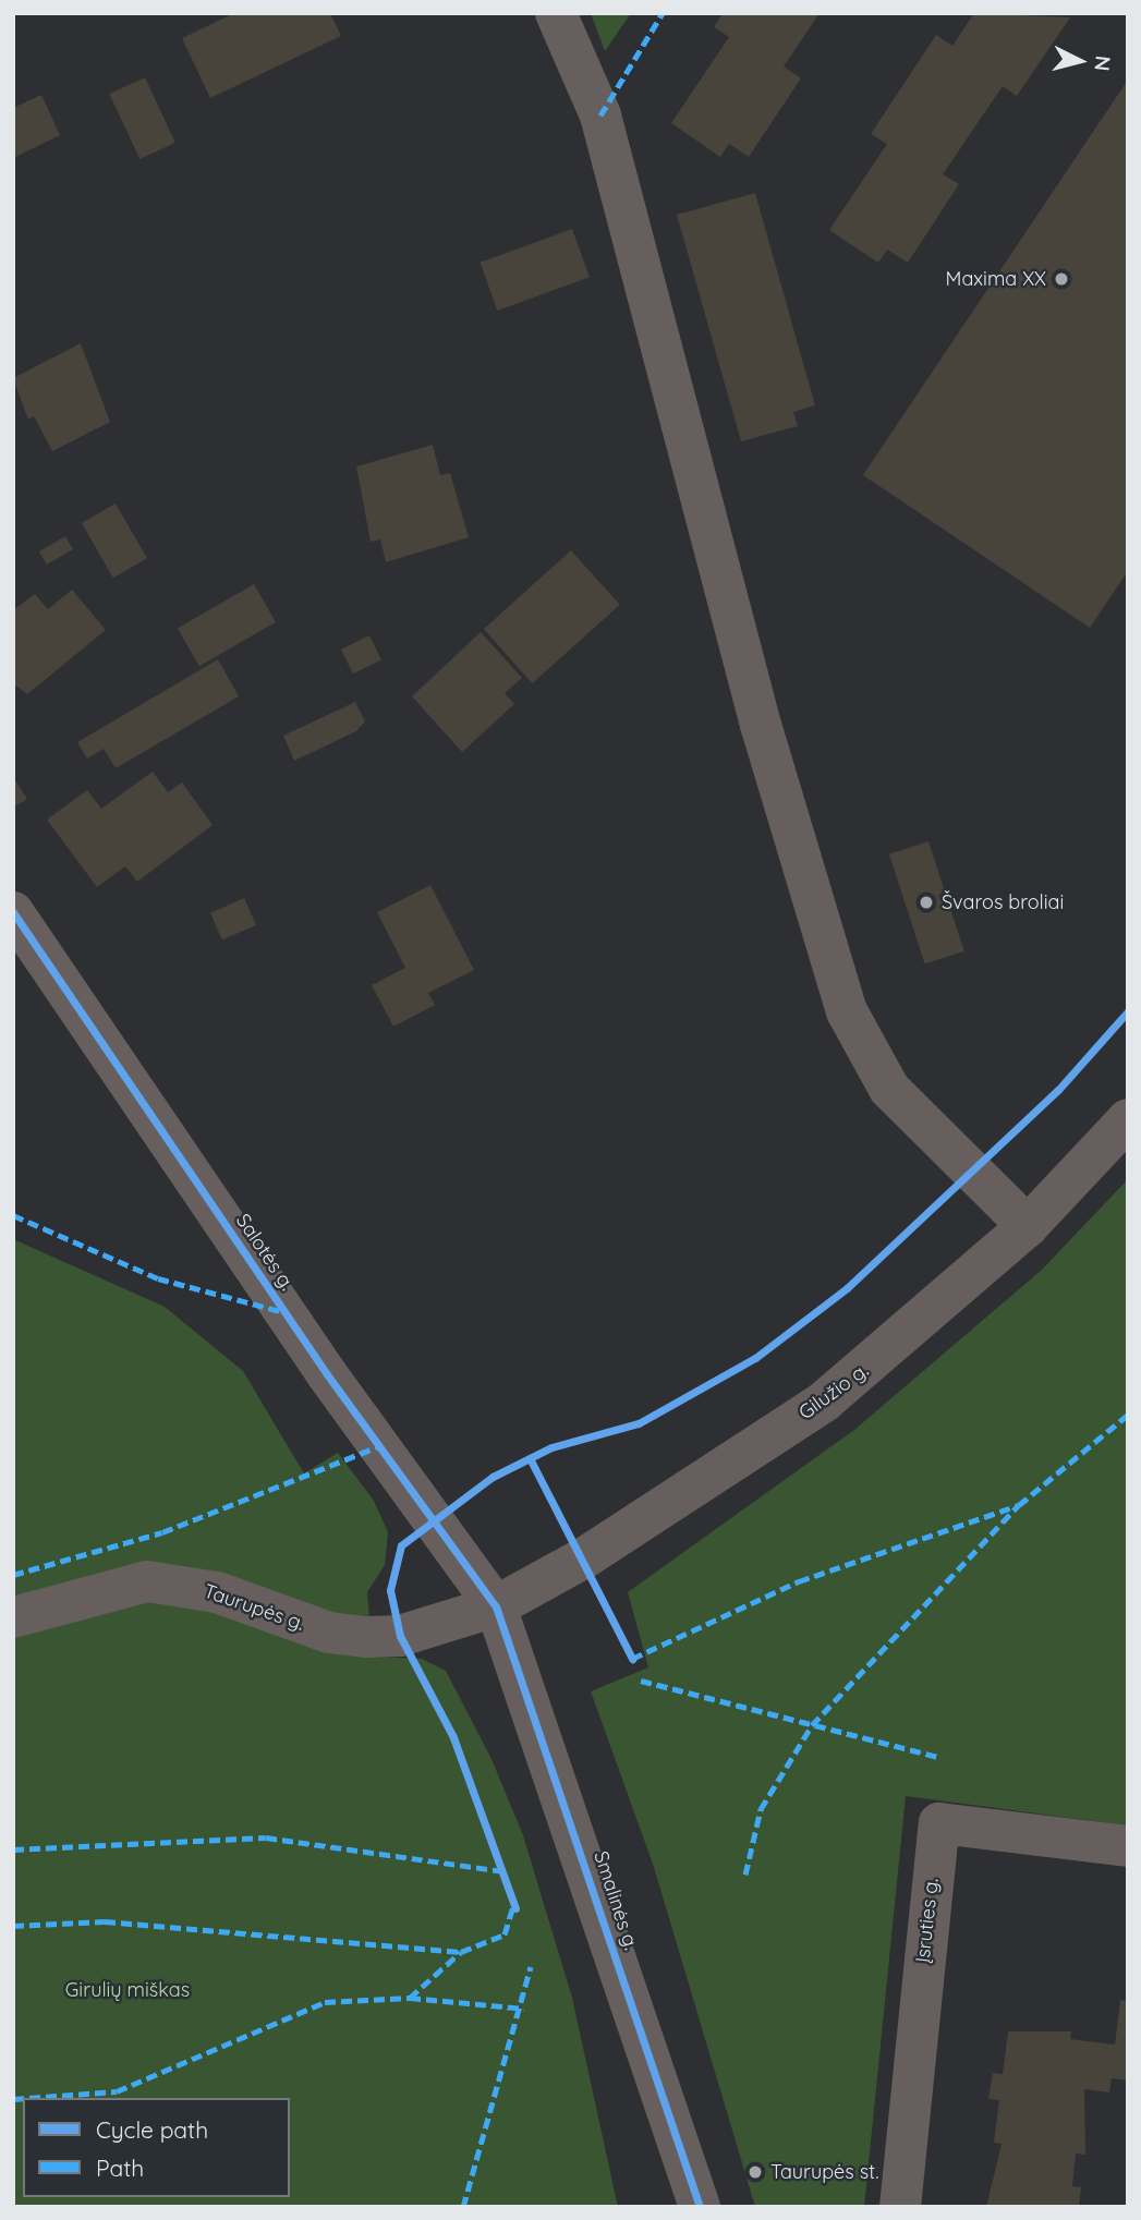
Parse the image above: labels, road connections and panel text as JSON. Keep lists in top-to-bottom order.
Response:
{
  "streets": {
    "street": [
      "Salotės g.",
      "Gilužio g.",
      "Taurupės g.",
      "Smalinės g.",
      "Įsruties g."
    ]
  },
  "crossings": [
    ["Salotės g.", "Gilužio g."],
    ["Salotės g.", "Taurupės g."],
    ["Salotės g.", "Smalinės g."],
    ["Gilužio g.", "Taurupės g."],
    ["Gilužio g.", "Smalinės g."],
    ["Taurupės g.", "Smalinės g."]
  ],
  "parks": ["Girulių miškas"],
  "places": ["Maxima XX", "Švaros broliai", "Taurupės st."],
  "legend": ["Cycle path", "Path"],
  "north": "right"
}
